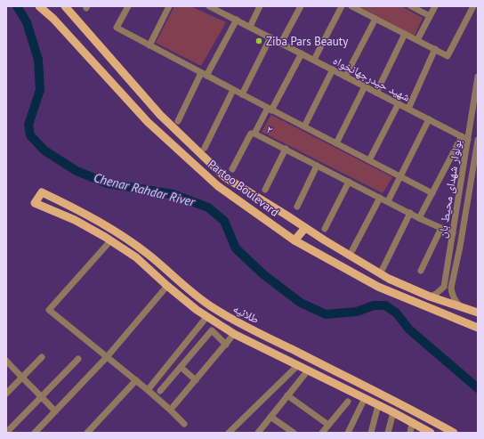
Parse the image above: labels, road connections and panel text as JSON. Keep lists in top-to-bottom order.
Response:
{
  "streets": {
    "main road": ["Partoo Boulevard", "طلائیه"],
    "street": ["شهید حیدرجهانخواه", "۲", "بولوار شهدای محیط بان"]
  },
  "crossings": [
    ["شهید حیدرجهانخواه", "بولوار شهدای محیط بان"],
    ["۲", "بولوار شهدای محیط بان"]
  ],
  "water": ["Chenar Rahdar River"],
  "places": ["Ziba Pars Beauty"]
}
